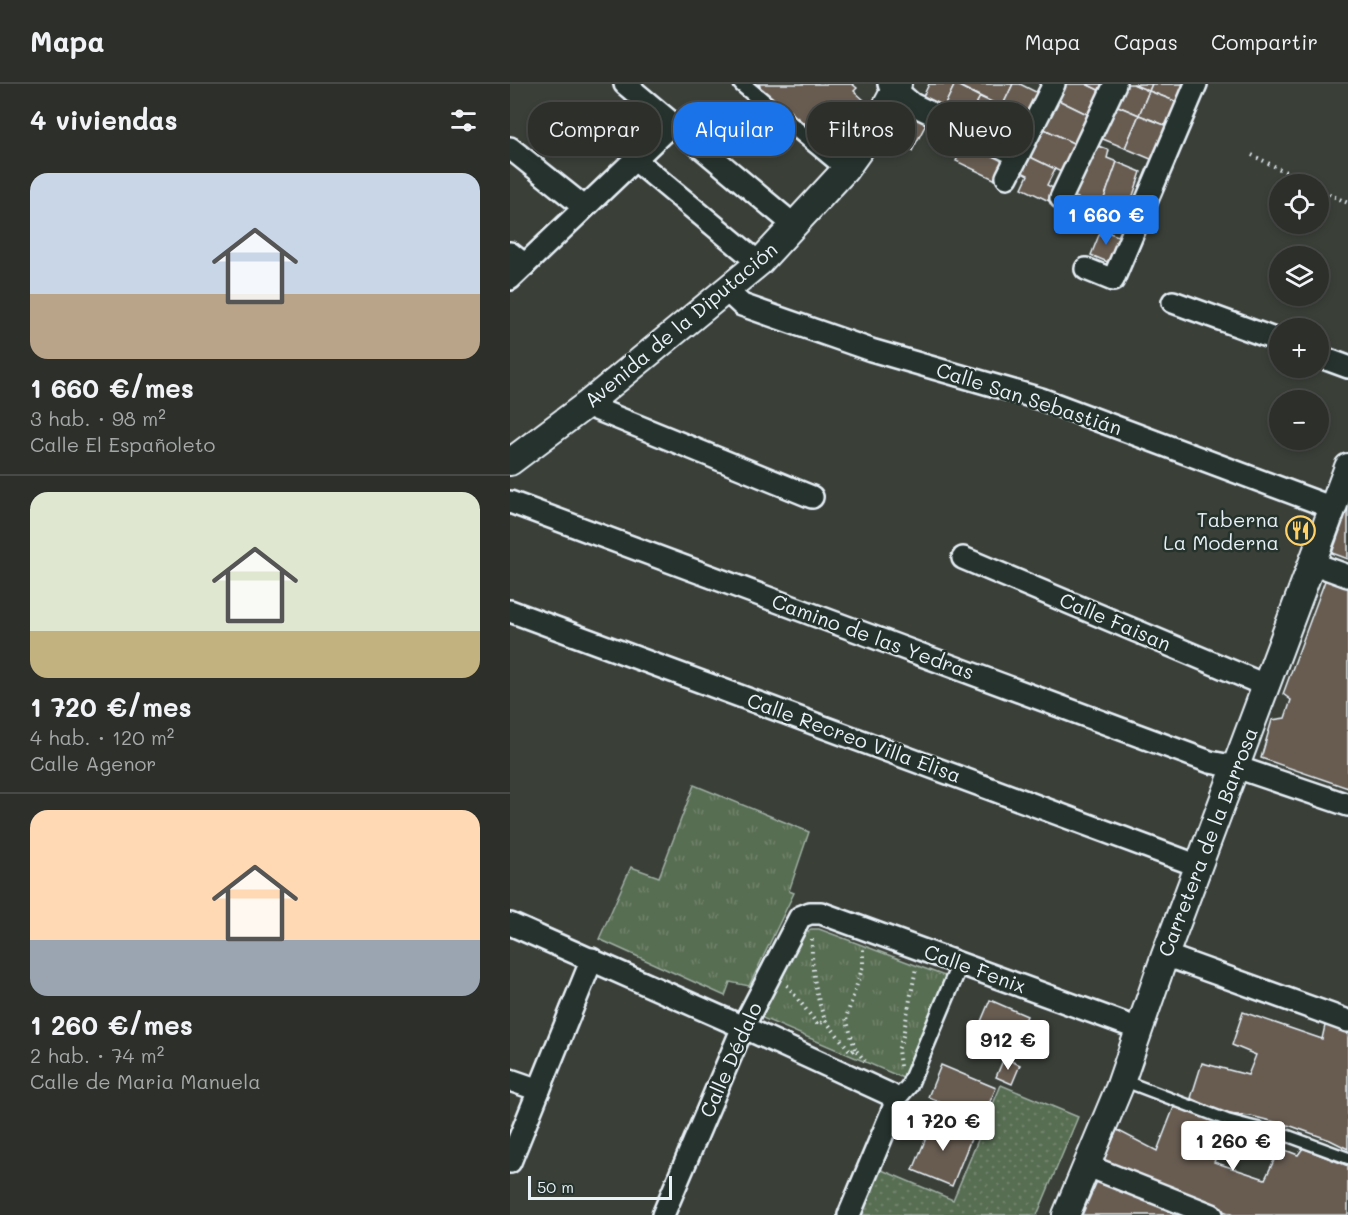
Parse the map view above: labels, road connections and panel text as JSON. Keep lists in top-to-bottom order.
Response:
{
  "streets": {
    "street": [
      "Avenida de la Diputación",
      "Calle San Sebastián",
      "Calle Faisan",
      "Camino de las Yedras",
      "Calle Recreo Villa Elisa",
      "Carretera de la Barrosa",
      "Calle Fenix",
      "Calle Dédalo"
    ]
  },
  "crossings": [
    ["Avenida de la Diputación", "Calle San Sebastián"],
    ["Calle San Sebastián", "Carretera de la Barrosa"],
    ["Calle Faisan", "Carretera de la Barrosa"],
    ["Camino de las Yedras", "Carretera de la Barrosa"],
    ["Calle Recreo Villa Elisa", "Carretera de la Barrosa"],
    ["Carretera de la Barrosa", "Calle Fenix"],
    ["Calle Fenix", "Calle Dédalo"]
  ],
  "places": {
    "restaurant": ["Taberna La Moderna"]
  },
  "scale_bar": "50 m",
  "page": {
    "header": "Mapa",
    "nav": ["Mapa", "Capas", "Compartir"],
    "heading": "4 viviendas",
    "chip": [
      "Comprar",
      "Alquilar",
      "Filtros",
      "Nuevo"
    ],
    "list": [
      {
        "name": "1 660 €/mes",
        "note": "3 hab. · 98 m² · Calle El Españoleto"
      },
      {
        "name": "1 720 €/mes",
        "note": "4 hab. · 120 m² · Calle Agenor"
      },
      {
        "name": "1 260 €/mes",
        "note": "2 hab. · 74 m² · Calle de Maria Manuela"
      }
    ],
    "map_buttons": ["+", "−"],
    "price": [
      "1 660 €",
      "912 €",
      "1 720 €",
      "1 260 €"
    ],
    "scale": "50 m"
  }
}
